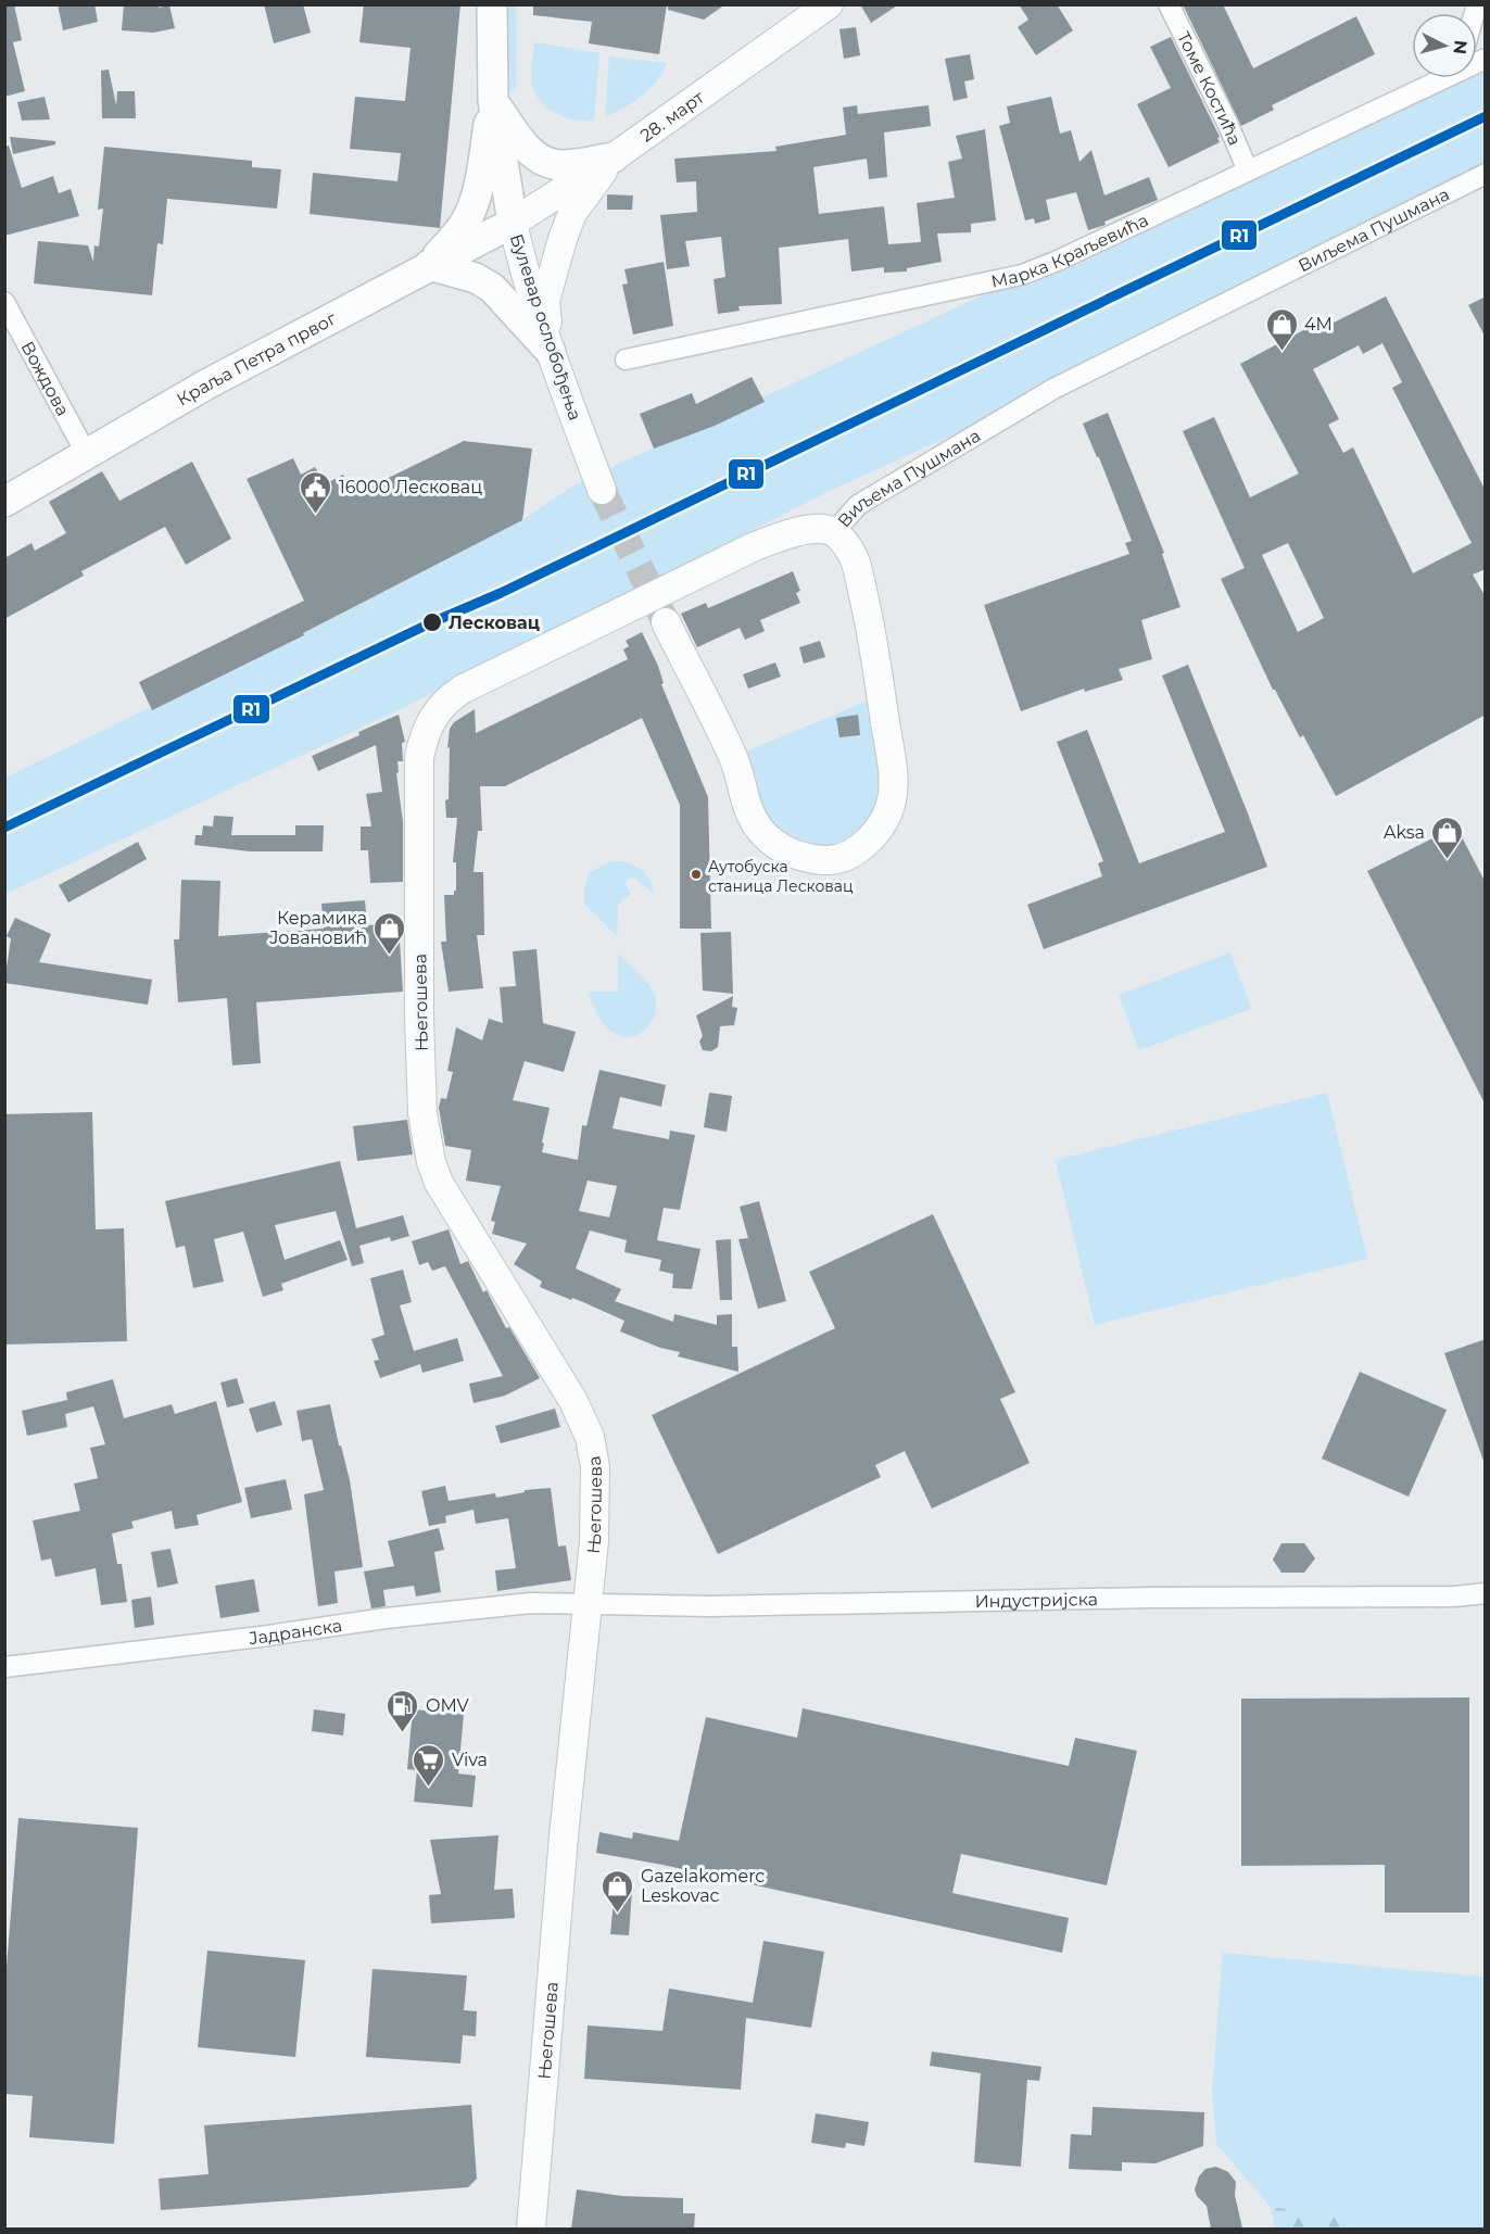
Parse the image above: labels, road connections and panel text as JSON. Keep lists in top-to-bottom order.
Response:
{
  "streets": {
    "main road": ["Булевар ослобођења", "Краља Петра првог"],
    "street": [
      "Томе Костића",
      "28. март",
      "Виљема Пушмана",
      "Марка Краљевића",
      "Вождова",
      "Његошева",
      "Индустријска",
      "Јадранска"
    ]
  },
  "crossings": [
    ["Томе Костића", "Марка Краљевића"],
    ["28. март", "Булевар ослобођења"],
    ["28. март", "Краља Петра првог"],
    ["Виљема Пушмана", "Његошева"],
    ["Булевар ослобођења", "Краља Петра првог"],
    ["Краља Петра првог", "Вождова"],
    ["Његошева", "Индустријска"],
    ["Његошева", "Јадранска"],
    ["Индустријска", "Јадранска"]
  ],
  "places": {
    "shop": [
      "4M",
      "Aksa",
      "Керамика Јовановић",
      "Gazelakomerc Leskovac"
    ],
    "public building": ["16000 Лесковац"],
    "other": ["Лесковац", "Аутобуска станица Лесковац"],
    "fuel station": ["OMV"],
    "supermarket": ["Viva"]
  },
  "lines": ["transit line R1"],
  "north": "right"
}
